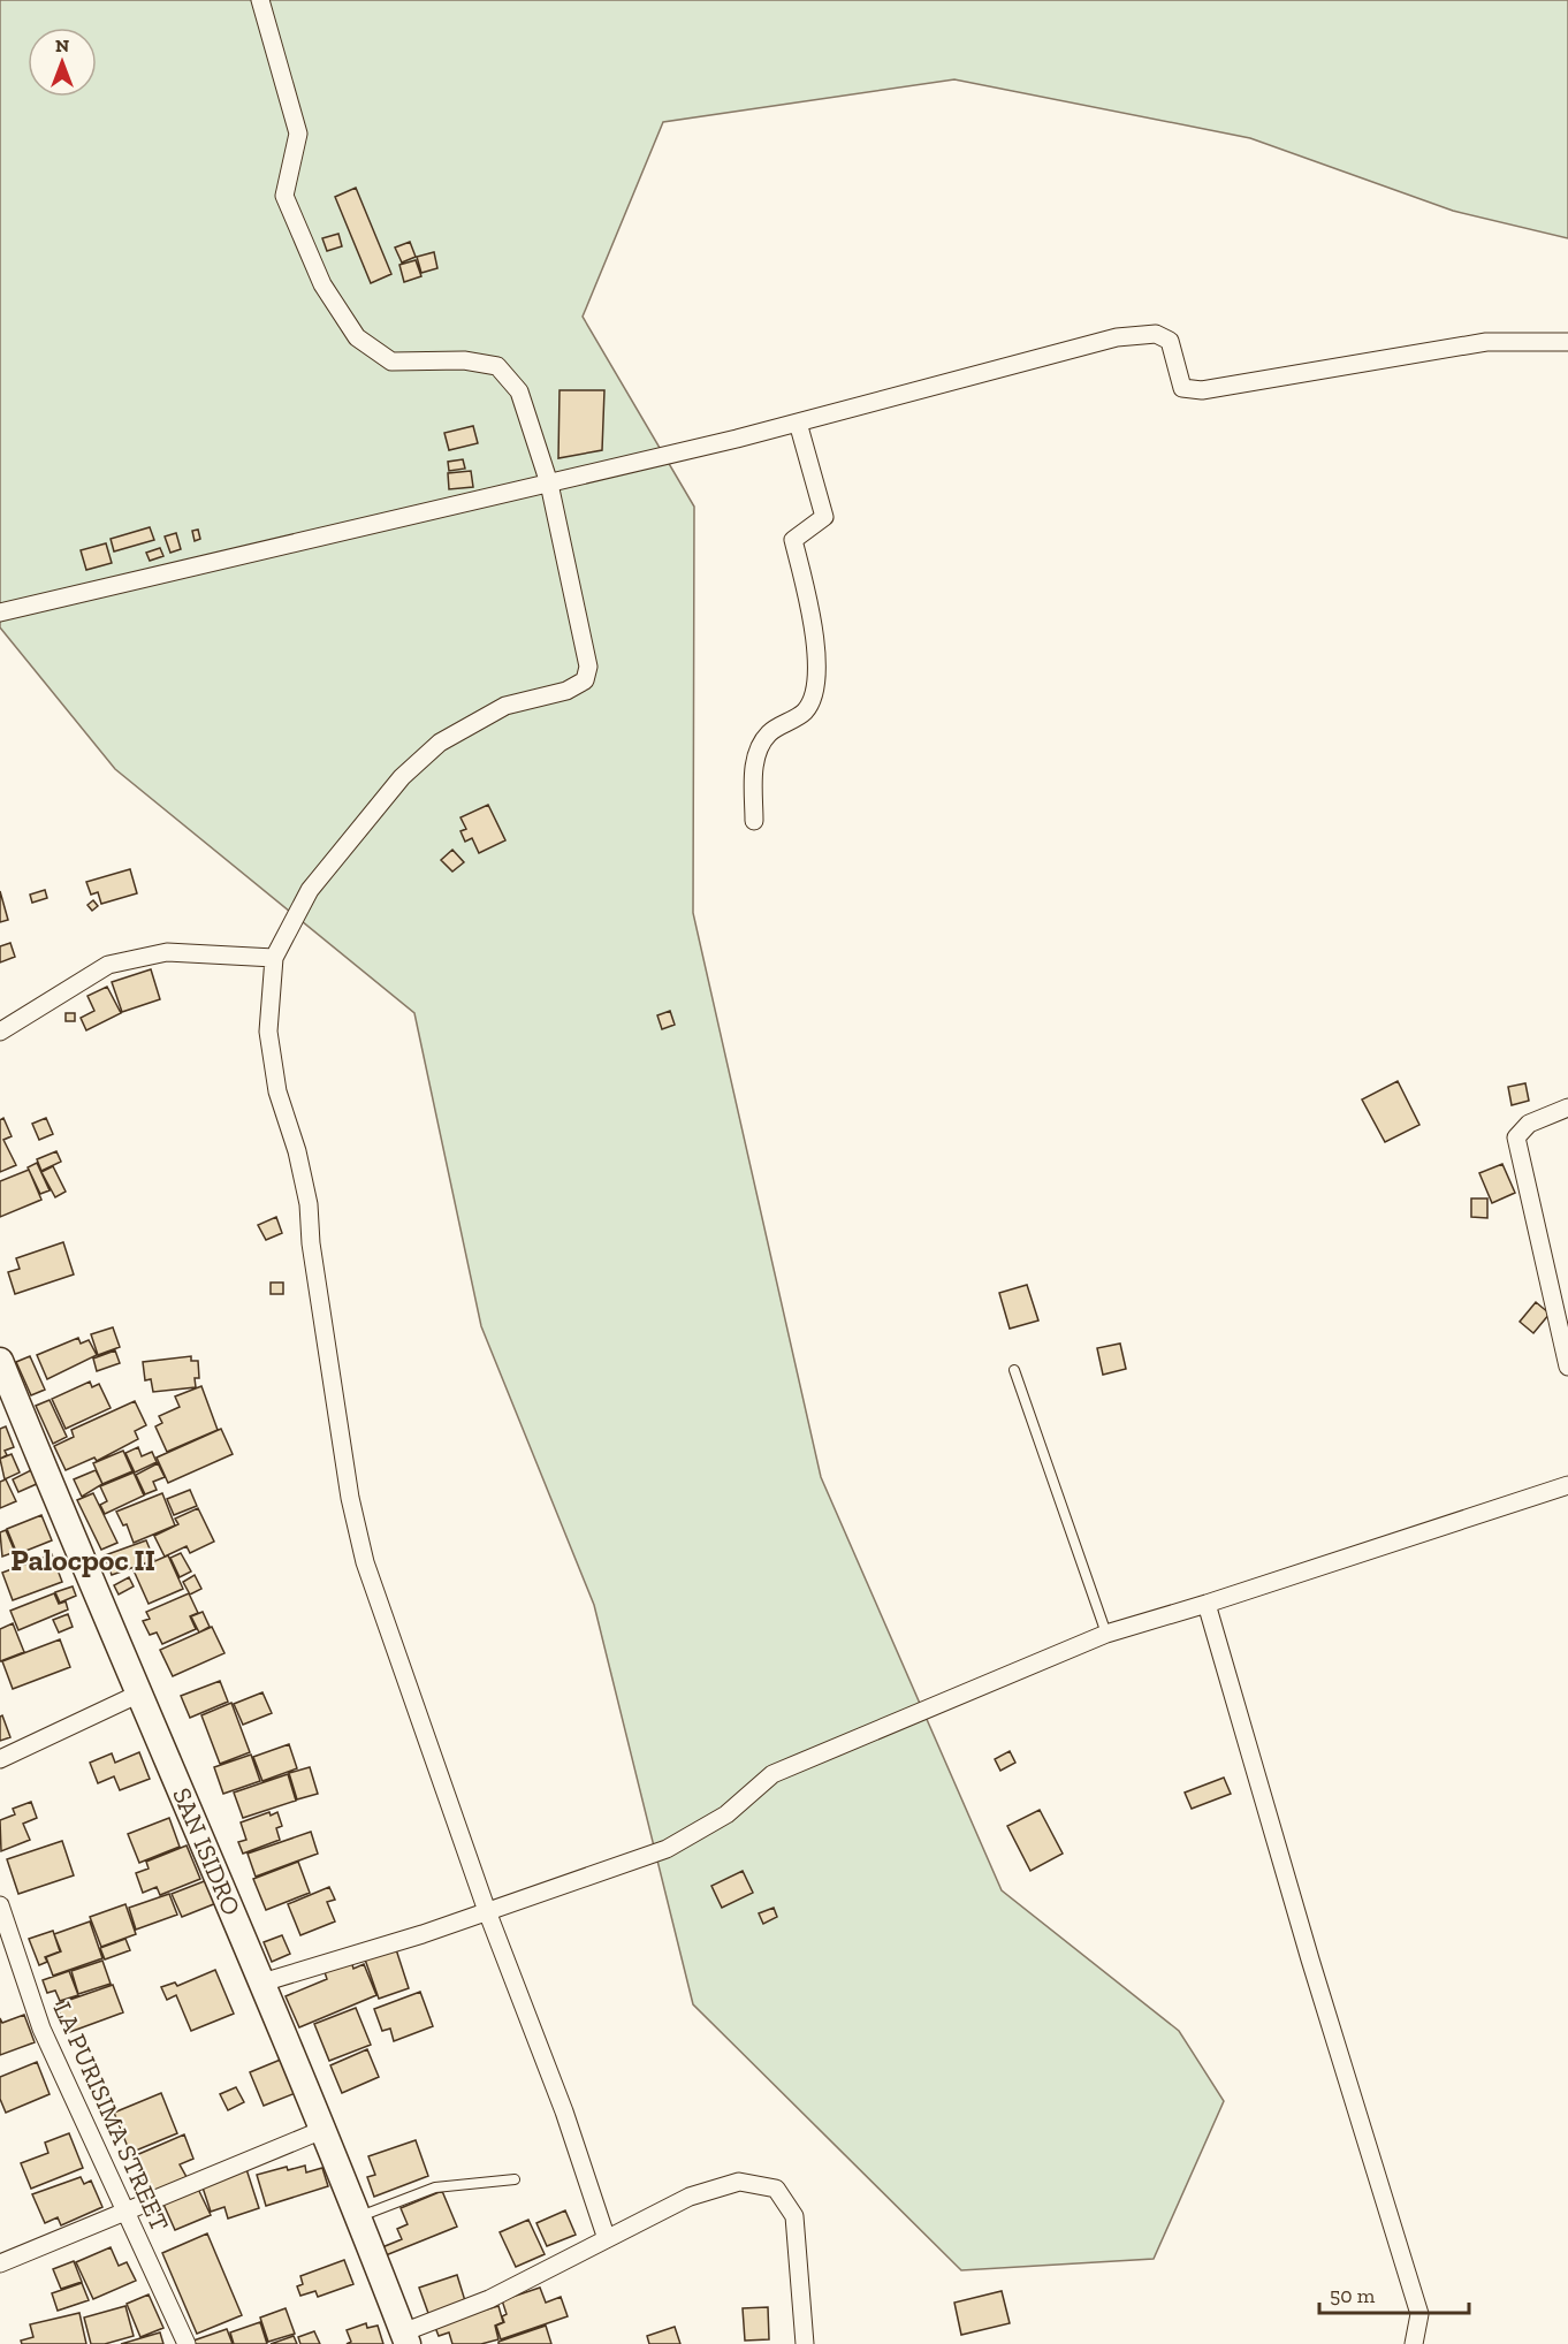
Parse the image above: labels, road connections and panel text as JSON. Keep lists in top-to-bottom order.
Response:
{
  "streets": {
    "street": ["SAN ISIDRO", "LA PURISIMA STREET"]
  },
  "districts": ["Palocpoc II"],
  "scale_bar": "50 m",
  "north": "top"
}
